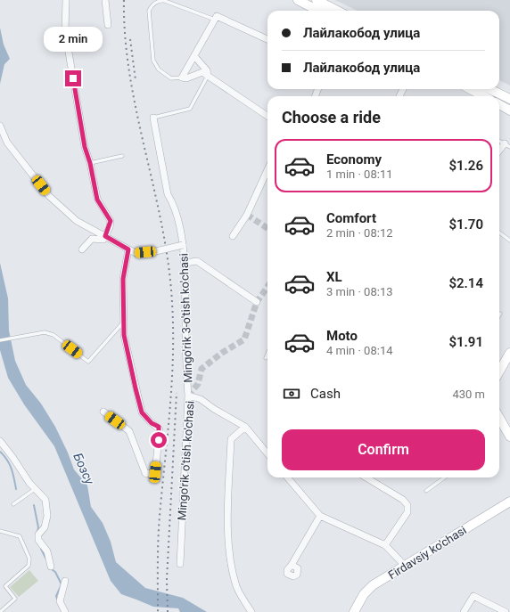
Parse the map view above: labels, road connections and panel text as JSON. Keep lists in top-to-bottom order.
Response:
{
  "streets": {
    "street": ["Mingo'rik 3-o'tish ko'chasi", "Mingo'rik o'tish ko'chasi", "Firdavsiy ko'chasi"]
  },
  "crossings": [
    ["Mingo'rik 3-o'tish ko'chasi", "Mingo'rik o'tish ko'chasi"]
  ],
  "water": ["Бозсу"],
  "page": {
    "banner": ["Лайлакобод улица", "Лайлакобод улица"],
    "bubble": "2 min",
    "heading": "Choose a ride",
    "list": [
      {
        "name": "Economy",
        "note": "1 min · 08:11",
        "value": "$1.26"
      },
      {
        "name": "Comfort",
        "note": "2 min · 08:12",
        "value": "$1.70"
      },
      {
        "name": "XL",
        "note": "3 min · 08:13",
        "value": "$2.14"
      },
      {
        "name": "Moto",
        "note": "4 min · 08:14",
        "value": "$1.91"
      }
    ],
    "pay": ["Cash", "430 m"],
    "buttons": "Confirm"
  }
}
